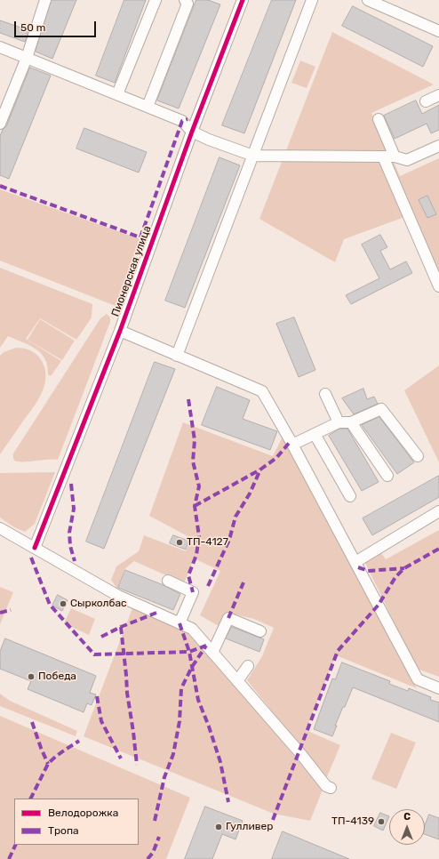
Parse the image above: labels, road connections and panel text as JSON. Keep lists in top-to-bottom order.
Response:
{
  "streets": {
    "street": ["Пионерская улица"]
  },
  "places": [
    "ТП-4127",
    "Сырколбас",
    "Победа",
    "ТП-4139",
    "Гулливер"
  ],
  "legend": ["Велодорожка", "Тропа"],
  "scale_bar": "50 m",
  "north": "top"
}
